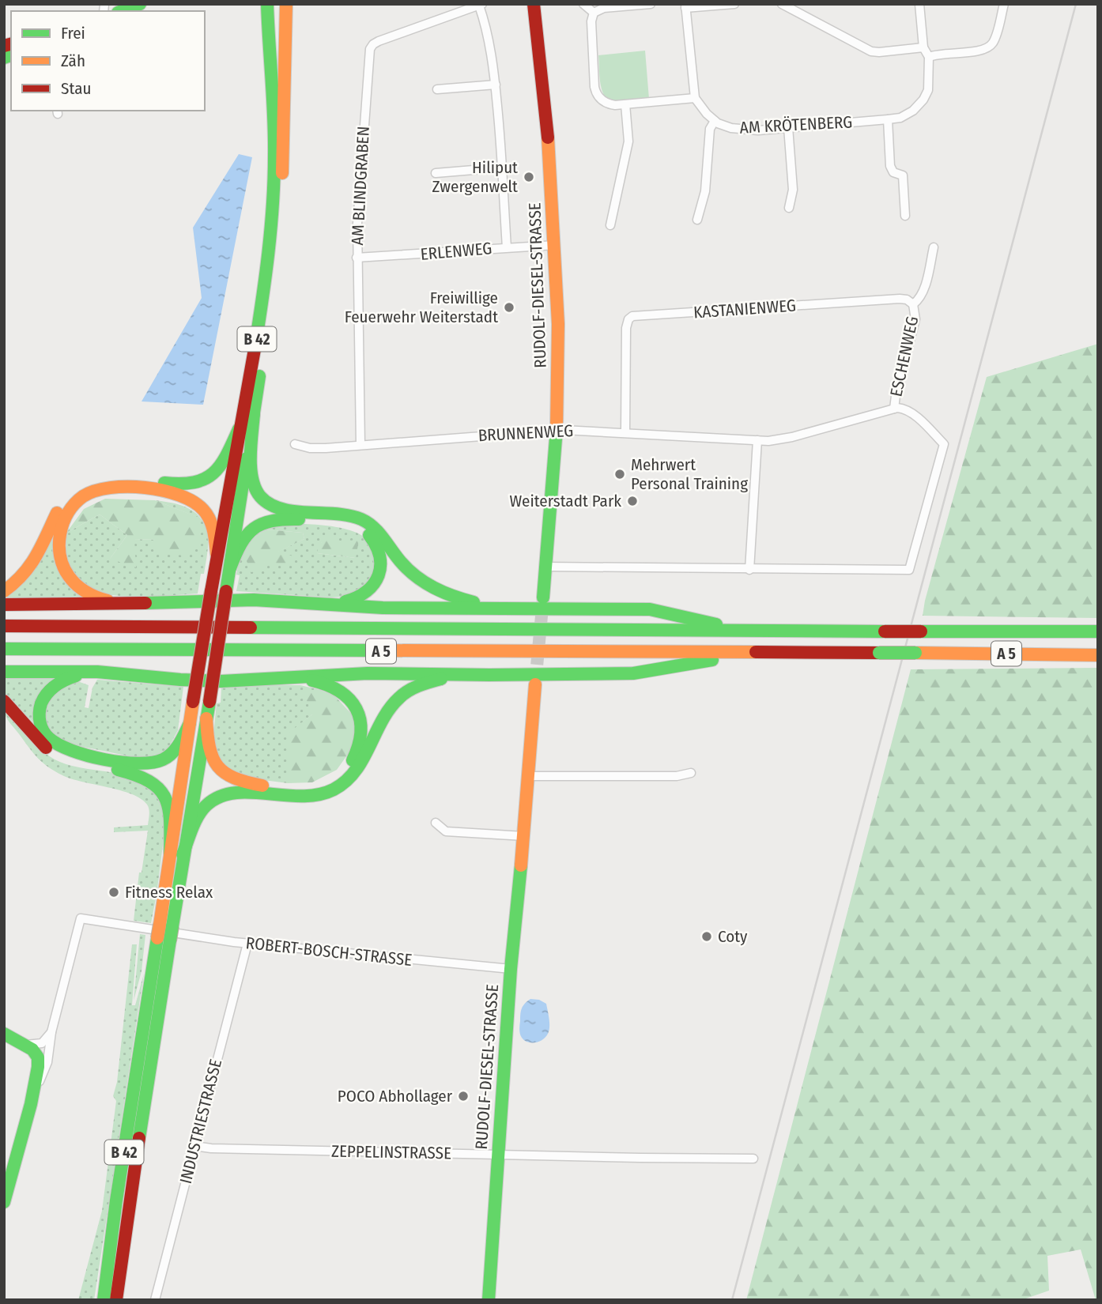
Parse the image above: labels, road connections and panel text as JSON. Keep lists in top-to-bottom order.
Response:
{
  "streets": {
    "main road": ["RUDOLF-DIESEL-STRASSE", "B 42", "A 5"],
    "street": [
      "AM KRÖTENBERG",
      "AM BLINDGRABEN",
      "ERLENWEG",
      "KASTANIENWEG",
      "ESCHENWEG",
      "BRUNNENWEG",
      "ROBERT-BOSCH-STRASSE",
      "INDUSTRIESTRASSE",
      "ZEPPELINSTRASSE"
    ]
  },
  "crossings": [
    ["AM BLINDGRABEN", "ERLENWEG"],
    ["AM BLINDGRABEN", "BRUNNENWEG"],
    ["ERLENWEG", "RUDOLF-DIESEL-STRASSE"],
    ["RUDOLF-DIESEL-STRASSE", "BRUNNENWEG"],
    ["RUDOLF-DIESEL-STRASSE", "ROBERT-BOSCH-STRASSE"],
    ["RUDOLF-DIESEL-STRASSE", "ZEPPELINSTRASSE"],
    ["KASTANIENWEG", "ESCHENWEG"],
    ["KASTANIENWEG", "BRUNNENWEG"],
    ["B 42", "A 5"],
    ["B 42", "ROBERT-BOSCH-STRASSE"],
    ["ESCHENWEG", "BRUNNENWEG"],
    ["ROBERT-BOSCH-STRASSE", "INDUSTRIESTRASSE"],
    ["INDUSTRIESTRASSE", "ZEPPELINSTRASSE"]
  ],
  "places": [
    "Hiliput Zwergenwelt",
    "Freiwillige Feuerwehr Weiterstadt",
    "Mehrwert Personal Training",
    "Weiterstadt Park",
    "Fitness Relax",
    "Coty",
    "POCO Abhollager"
  ],
  "legend": ["Frei", "Zäh", "Stau"]
}
